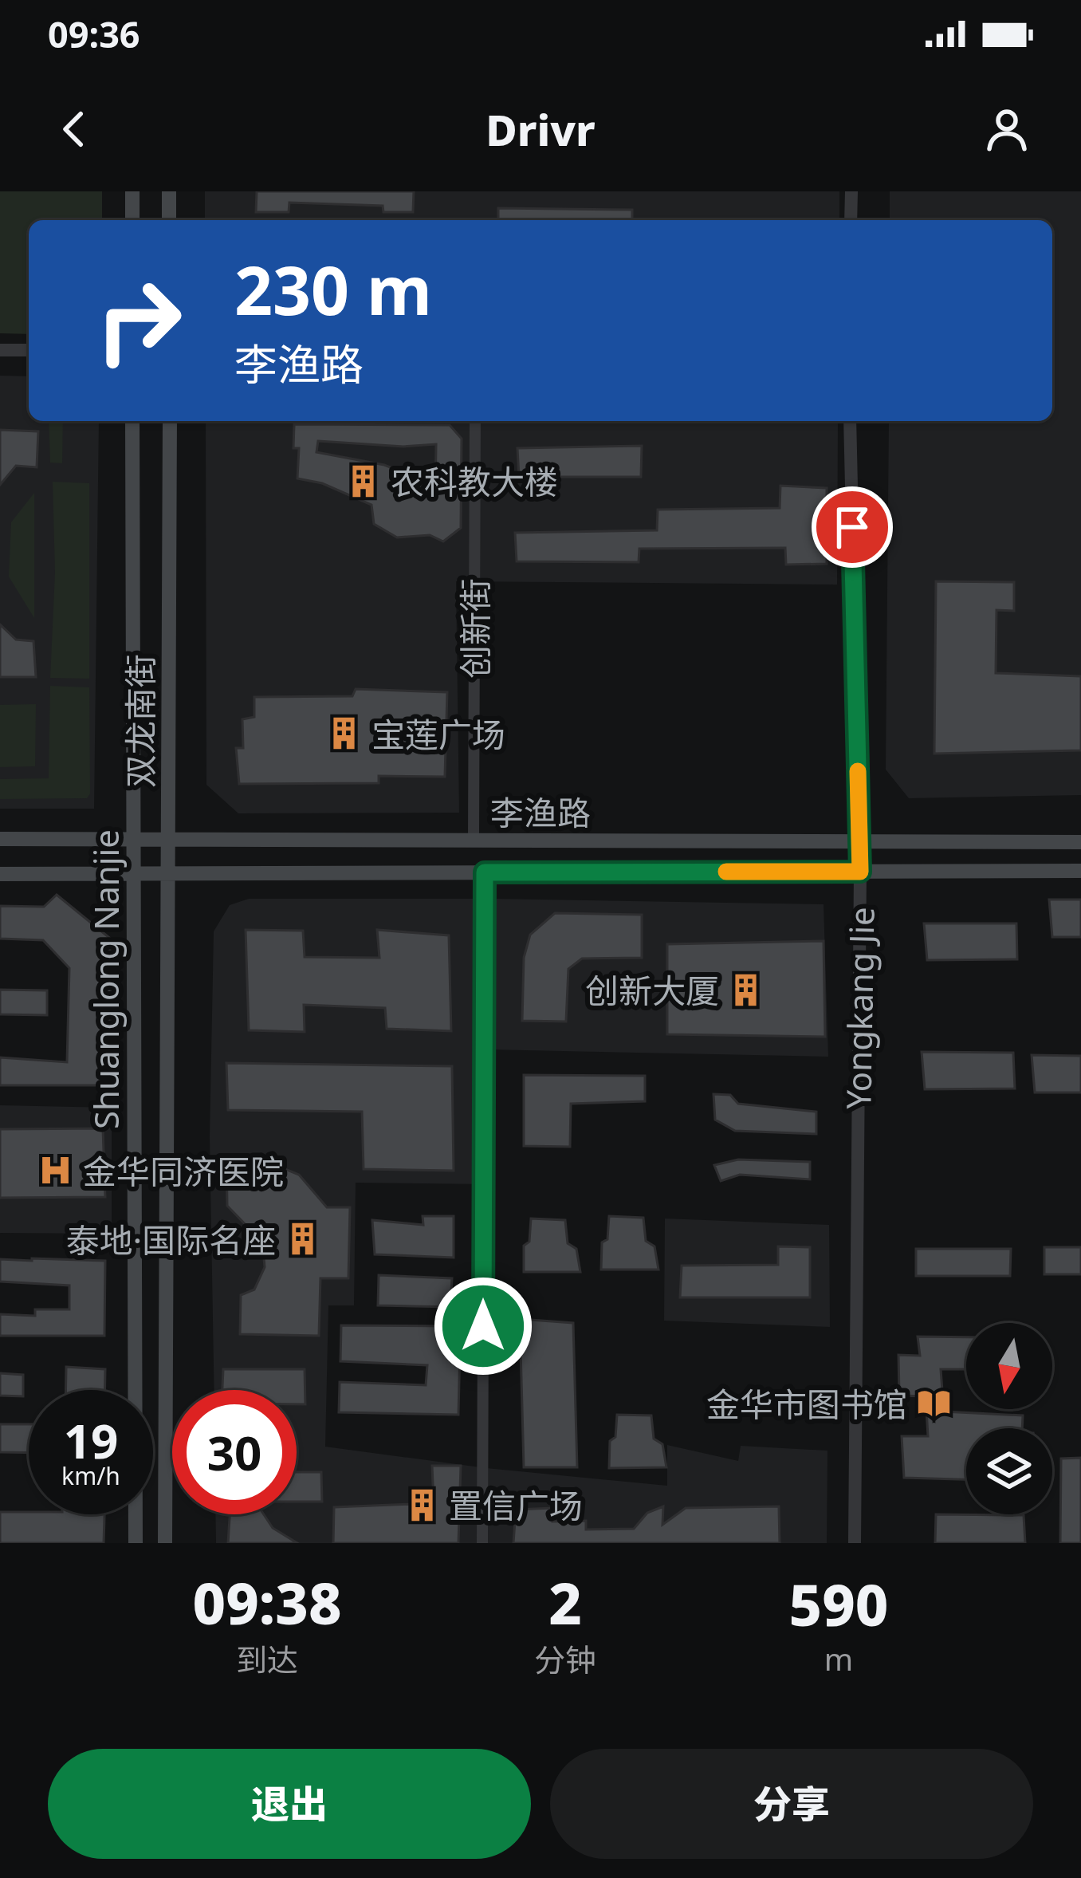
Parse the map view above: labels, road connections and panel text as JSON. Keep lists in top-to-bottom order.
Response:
{
  "streets": {
    "main road": ["双龙南街", "李渔路", "Shuanglong Nanjie"],
    "street": ["创新街", "Yongkang Jie"]
  },
  "crossings": [
    ["创新街", "李渔路"],
    ["双龙南街", "李渔路"],
    ["李渔路", "Shuanglong Nanjie"],
    ["李渔路", "Yongkang Jie"]
  ],
  "places": {
    "building": [
      "农科教大楼",
      "宝莲广场",
      "创新大厦",
      "泰地·国际名座",
      "置信广场"
    ],
    "hospital": ["金华同济医院"],
    "library": ["金华市图书馆"]
  },
  "north": "bottom",
  "page": {
    "status": "09:36",
    "header": "Drivr",
    "turn": ["230 m", "李渔路"],
    "speed": "19 km/h",
    "limit": "30",
    "eta": [
      "09:38",
      "到达",
      "2",
      "分钟",
      "590",
      "m"
    ],
    "buttons": ["退出", "分享"]
  }
}
